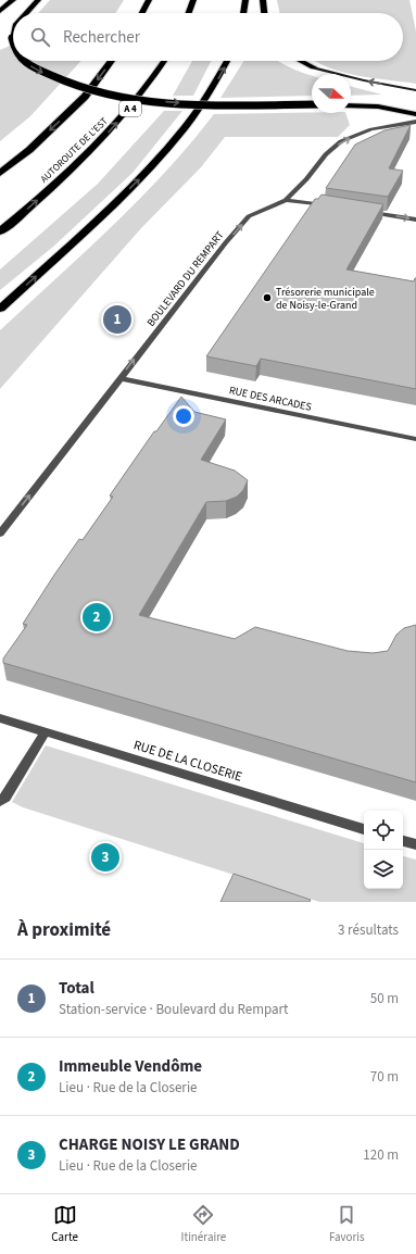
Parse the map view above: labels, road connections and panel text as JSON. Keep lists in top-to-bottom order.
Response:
{
  "streets": {
    "highway": ["A 4", "AUTOROUTE DE L’EST"],
    "street": ["BOULEVARD DU REMPART", "RUE DES ARCADES", "RUE DE LA CLOSERIE"]
  },
  "crossings": [
    ["BOULEVARD DU REMPART", "RUE DES ARCADES"]
  ],
  "one_way": ["BOULEVARD DU REMPART"],
  "places": ["Trésorerie municipale de Noisy-le-Grand"],
  "north": "right",
  "page": {
    "search": "Rechercher",
    "pins": ["1", "2", "3"],
    "heading": ["À proximité", "3 résultats"],
    "list": [
      {
        "mark": "1",
        "name": "Total",
        "note": "Station-service · Boulevard du Rempart",
        "value": "50 m"
      },
      {
        "mark": "2",
        "name": "Immeuble Vendôme",
        "note": "Lieu · Rue de la Closerie",
        "value": "70 m"
      },
      {
        "mark": "3",
        "name": "CHARGE NOISY LE GRAND",
        "note": "Lieu · Rue de la Closerie",
        "value": "120 m"
      }
    ],
    "nav": ["Carte", "Itinéraire", "Favoris"]
  }
}
